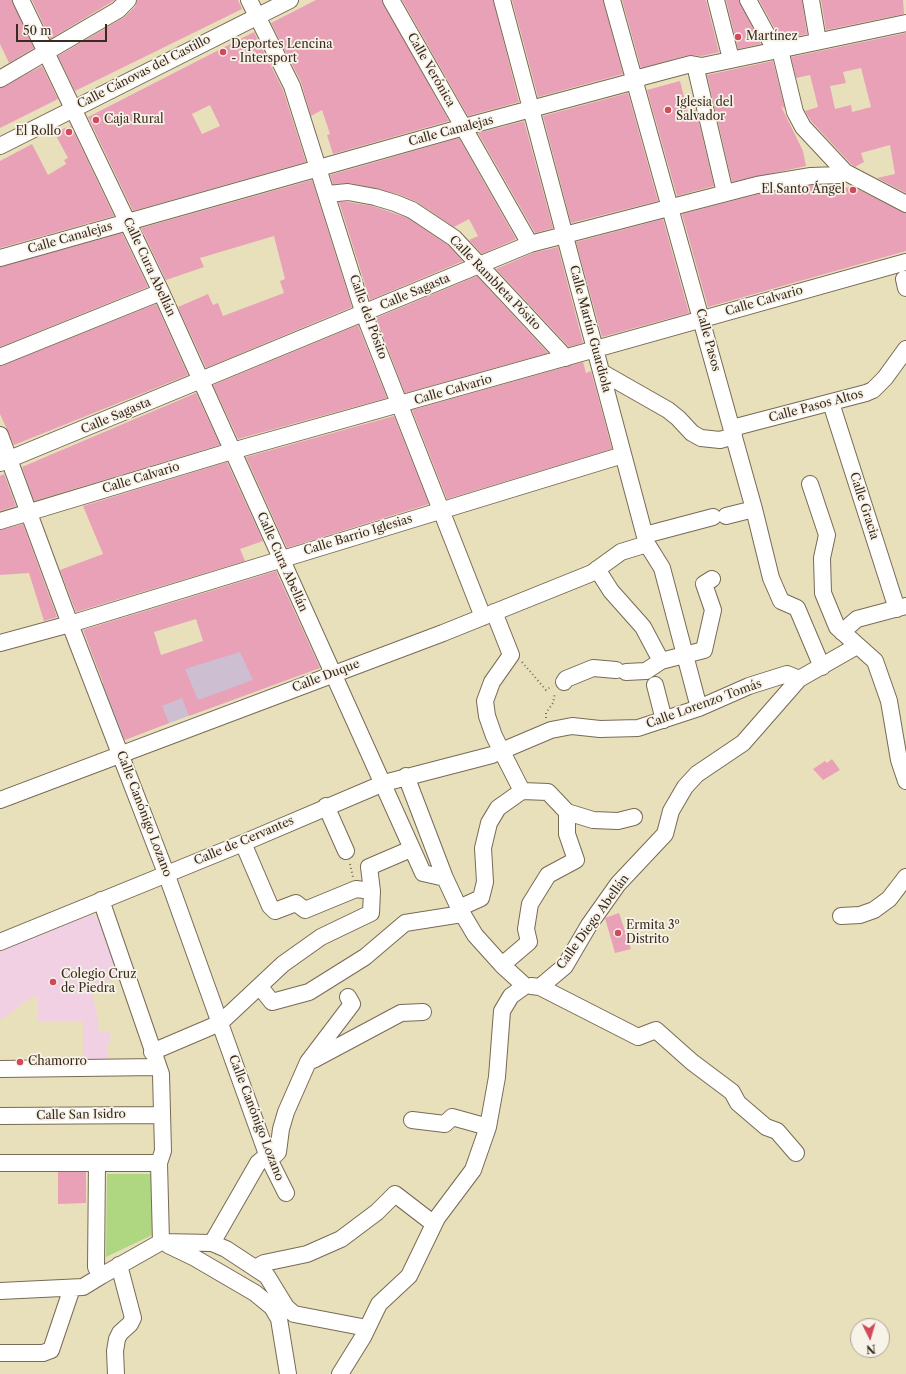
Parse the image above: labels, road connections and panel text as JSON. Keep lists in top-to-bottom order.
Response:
{
  "streets": {
    "street": [
      "Calle Verónica",
      "Calle Cánovas del Castillo",
      "Calle Canalejas",
      "Calle Cura Abellán",
      "Calle Rambleta Pósito",
      "Calle Sagasta",
      "Calle Calvario",
      "Calle del Pósito",
      "Calle Martín Guardiola",
      "Calle Pasos",
      "Calle Pasos Altos",
      "Calle Gracia",
      "Calle Barrio Iglesias",
      "Calle Duque",
      "Calle Lorenzo Tomás",
      "Calle Canónigo Lozano",
      "Calle de Cervantes",
      "Calle Diego Abellán",
      "Calle San Isidro"
    ]
  },
  "crossings": [
    ["Calle Verónica", "Calle Canalejas"],
    ["Calle Verónica", "Calle Sagasta"],
    ["Calle Cánovas del Castillo", "Calle Cura Abellán"],
    ["Calle Cánovas del Castillo", "Calle del Pósito"],
    ["Calle Canalejas", "Calle Cura Abellán"],
    ["Calle Canalejas", "Calle del Pósito"],
    ["Calle Canalejas", "Calle Martín Guardiola"],
    ["Calle Canalejas", "Calle Pasos"],
    ["Calle Cura Abellán", "Calle Sagasta"],
    ["Calle Cura Abellán", "Calle Calvario"],
    ["Calle Cura Abellán", "Calle Barrio Iglesias"],
    ["Calle Cura Abellán", "Calle Duque"],
    ["Calle Cura Abellán", "Calle de Cervantes"],
    ["Calle Rambleta Pósito", "Calle Sagasta"],
    ["Calle Rambleta Pósito", "Calle Calvario"],
    ["Calle Rambleta Pósito", "Calle del Pósito"],
    ["Calle Sagasta", "Calle del Pósito"],
    ["Calle Sagasta", "Calle Martín Guardiola"],
    ["Calle Sagasta", "Calle Pasos"],
    ["Calle Sagasta", "Calle Canónigo Lozano"],
    ["Calle Calvario", "Calle del Pósito"],
    ["Calle Calvario", "Calle Martín Guardiola"],
    ["Calle Calvario", "Calle Pasos"],
    ["Calle Calvario", "Calle Canónigo Lozano"],
    ["Calle del Pósito", "Calle Barrio Iglesias"],
    ["Calle del Pósito", "Calle Duque"],
    ["Calle Martín Guardiola", "Calle Pasos Altos"],
    ["Calle Martín Guardiola", "Calle Barrio Iglesias"],
    ["Calle Martín Guardiola", "Calle Duque"],
    ["Calle Martín Guardiola", "Calle Lorenzo Tomás"],
    ["Calle Pasos", "Calle Pasos Altos"],
    ["Calle Pasos", "Calle Duque"],
    ["Calle Pasos", "Calle Diego Abellán"],
    ["Calle Pasos Altos", "Calle Gracia"],
    ["Calle Barrio Iglesias", "Calle Canónigo Lozano"],
    ["Calle Duque", "Calle Canónigo Lozano"],
    ["Calle Lorenzo Tomás", "Calle de Cervantes"],
    ["Calle Lorenzo Tomás", "Calle Diego Abellán"],
    ["Calle Canónigo Lozano", "Calle de Cervantes"]
  ],
  "places": [
    "Martínez",
    "Deportes Lencina - Intersport",
    "Iglesia del Salvador",
    "Caja Rural",
    "El Rollo",
    "El Santo Ángel",
    "Ermita 3º Distrito",
    "Colegio Cruz de Piedra",
    "Chamorro"
  ],
  "scale_bar": "50 m",
  "north": "bottom"
}
